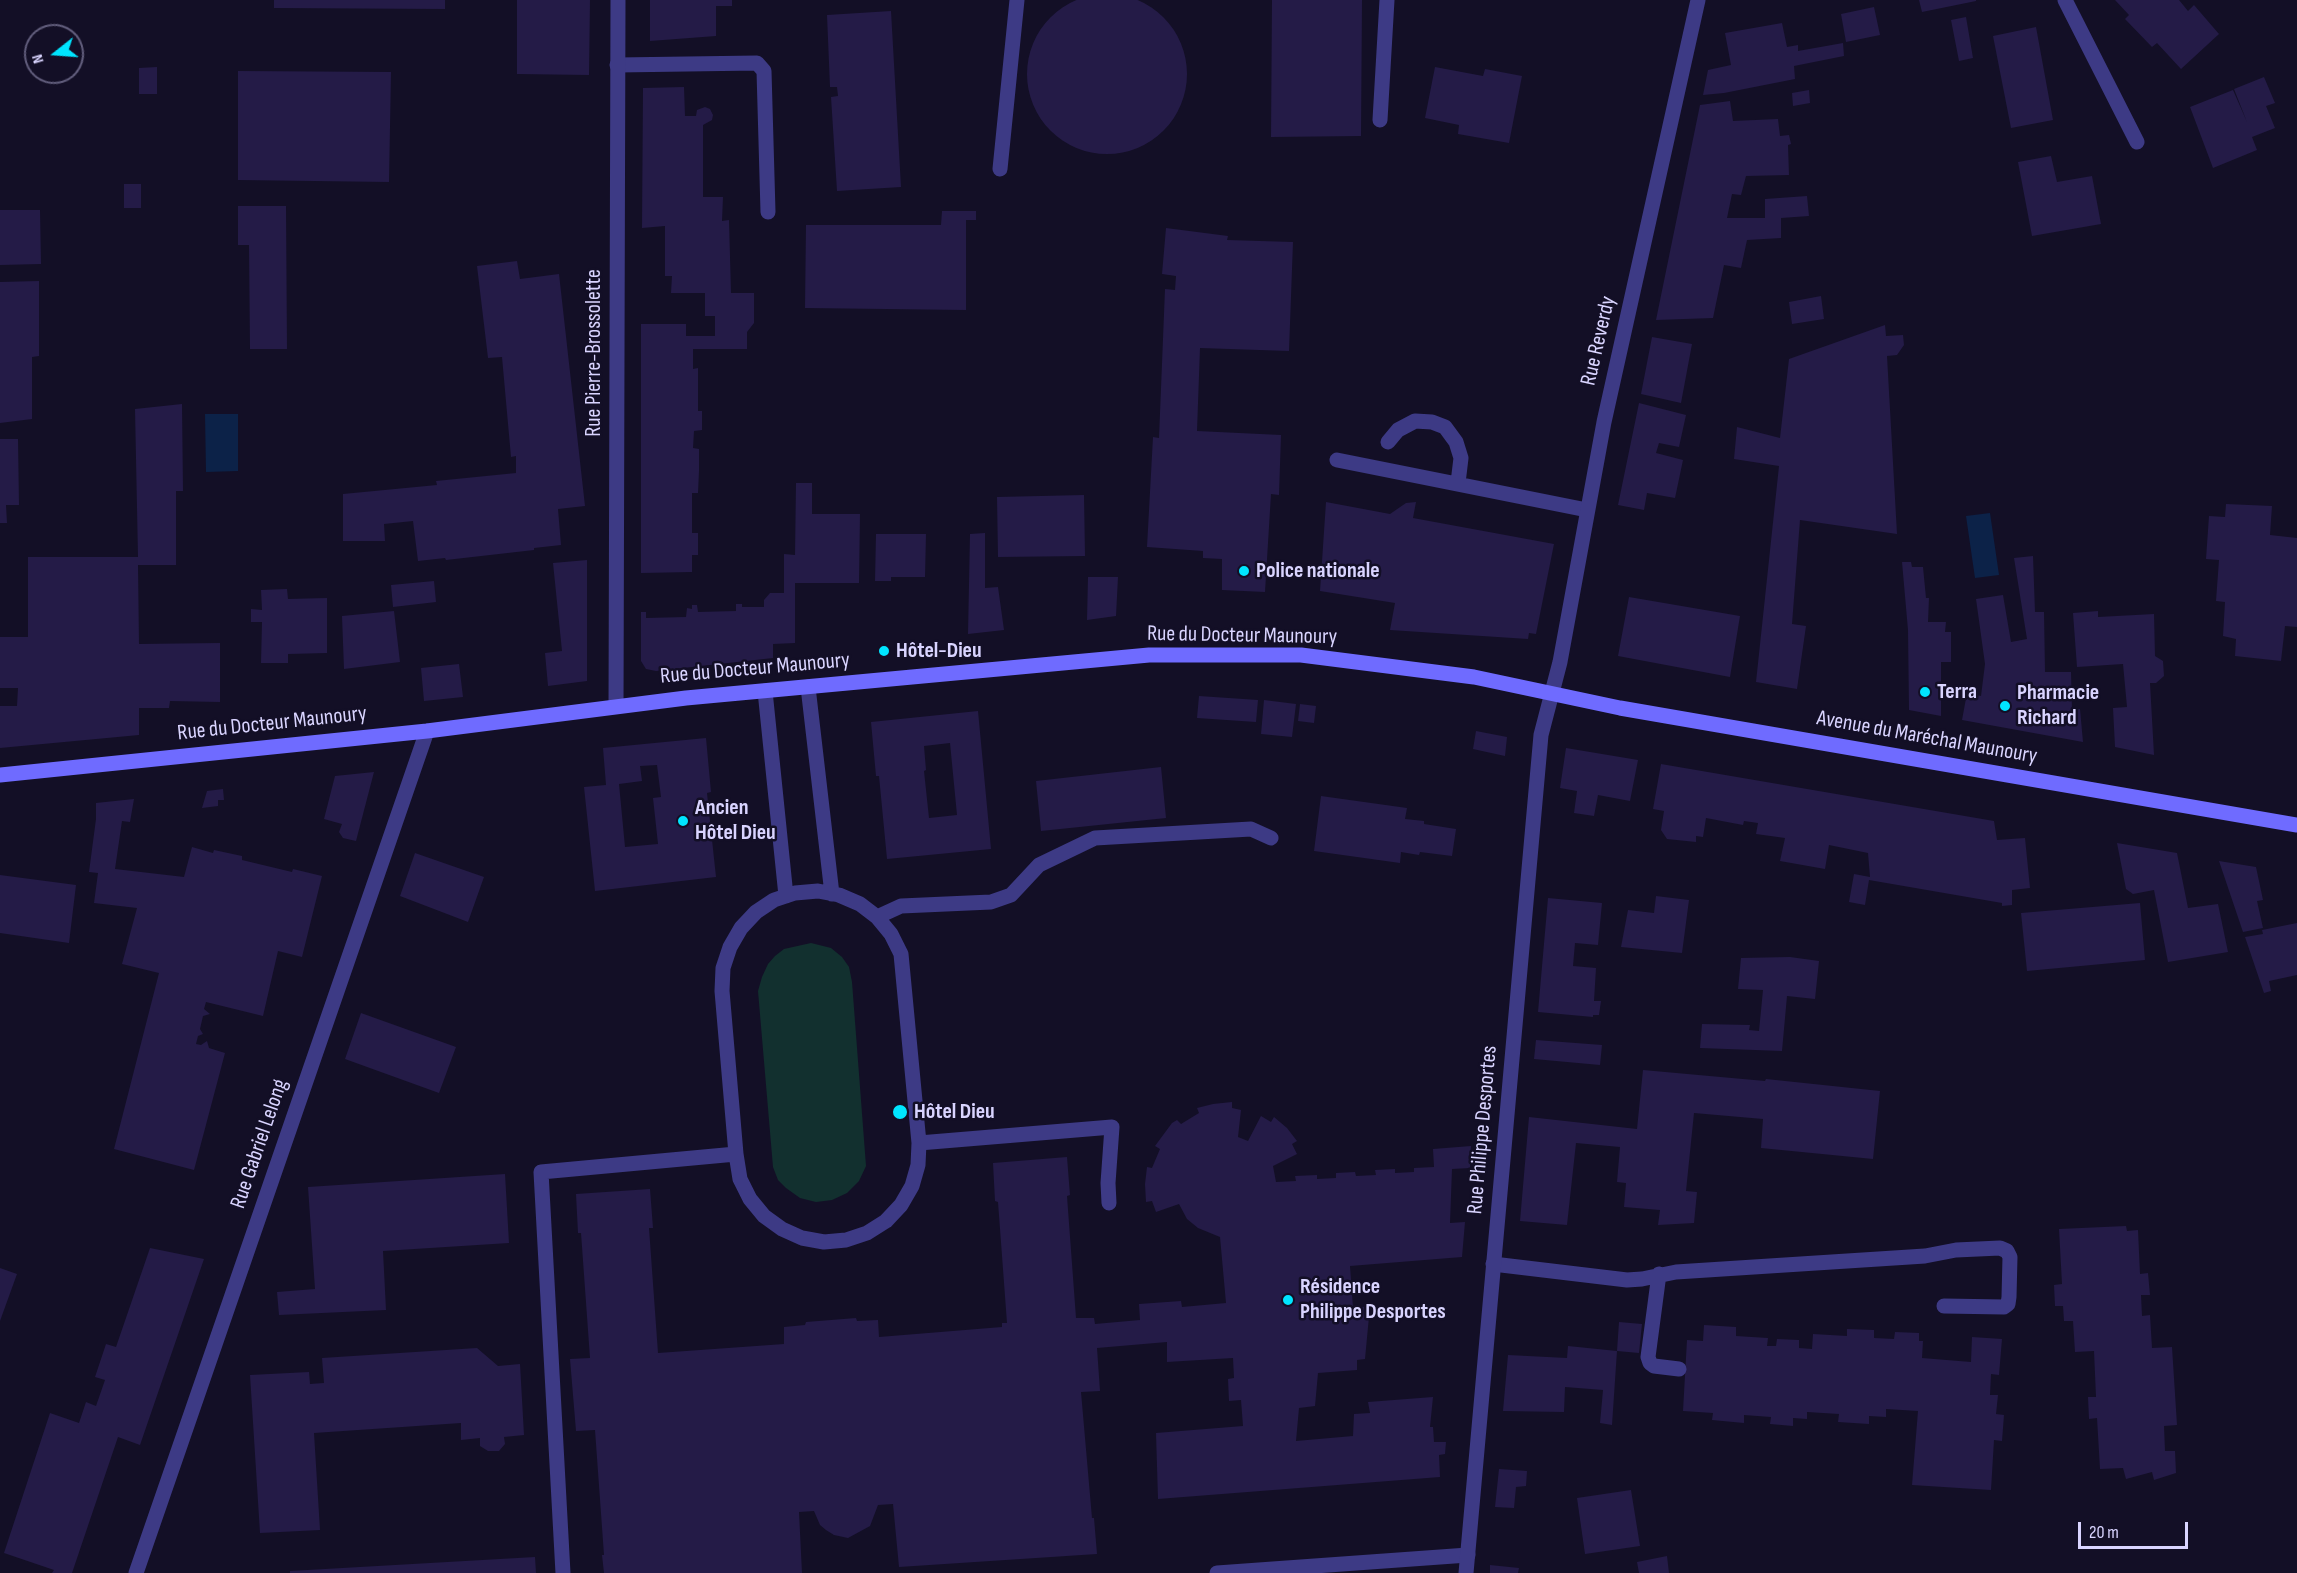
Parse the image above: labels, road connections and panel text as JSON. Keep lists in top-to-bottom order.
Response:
{
  "streets": {
    "main road": ["Rue du Docteur Maunoury", "Avenue du Maréchal Maunoury"],
    "street": [
      "Rue Reverdy",
      "Rue Pierre-Brossolette",
      "Rue Philippe Desportes",
      "Rue Gabriel Lelong"
    ]
  },
  "crossings": [
    ["Rue Reverdy", "Rue du Docteur Maunoury"],
    ["Rue Reverdy", "Avenue du Maréchal Maunoury"],
    ["Rue Reverdy", "Rue Philippe Desportes"],
    ["Rue Pierre-Brossolette", "Rue du Docteur Maunoury"],
    ["Rue du Docteur Maunoury", "Avenue du Maréchal Maunoury"],
    ["Rue du Docteur Maunoury", "Rue Philippe Desportes"],
    ["Rue du Docteur Maunoury", "Rue Gabriel Lelong"],
    ["Avenue du Maréchal Maunoury", "Rue Philippe Desportes"]
  ],
  "places": [
    "Police nationale",
    "Hôtel-Dieu",
    "Terra",
    "Pharmacie Richard",
    "Ancien Hôtel Dieu",
    "Hôtel Dieu",
    "Résidence Philippe Desportes"
  ],
  "scale_bar": "20 m",
  "north": "left"
}
